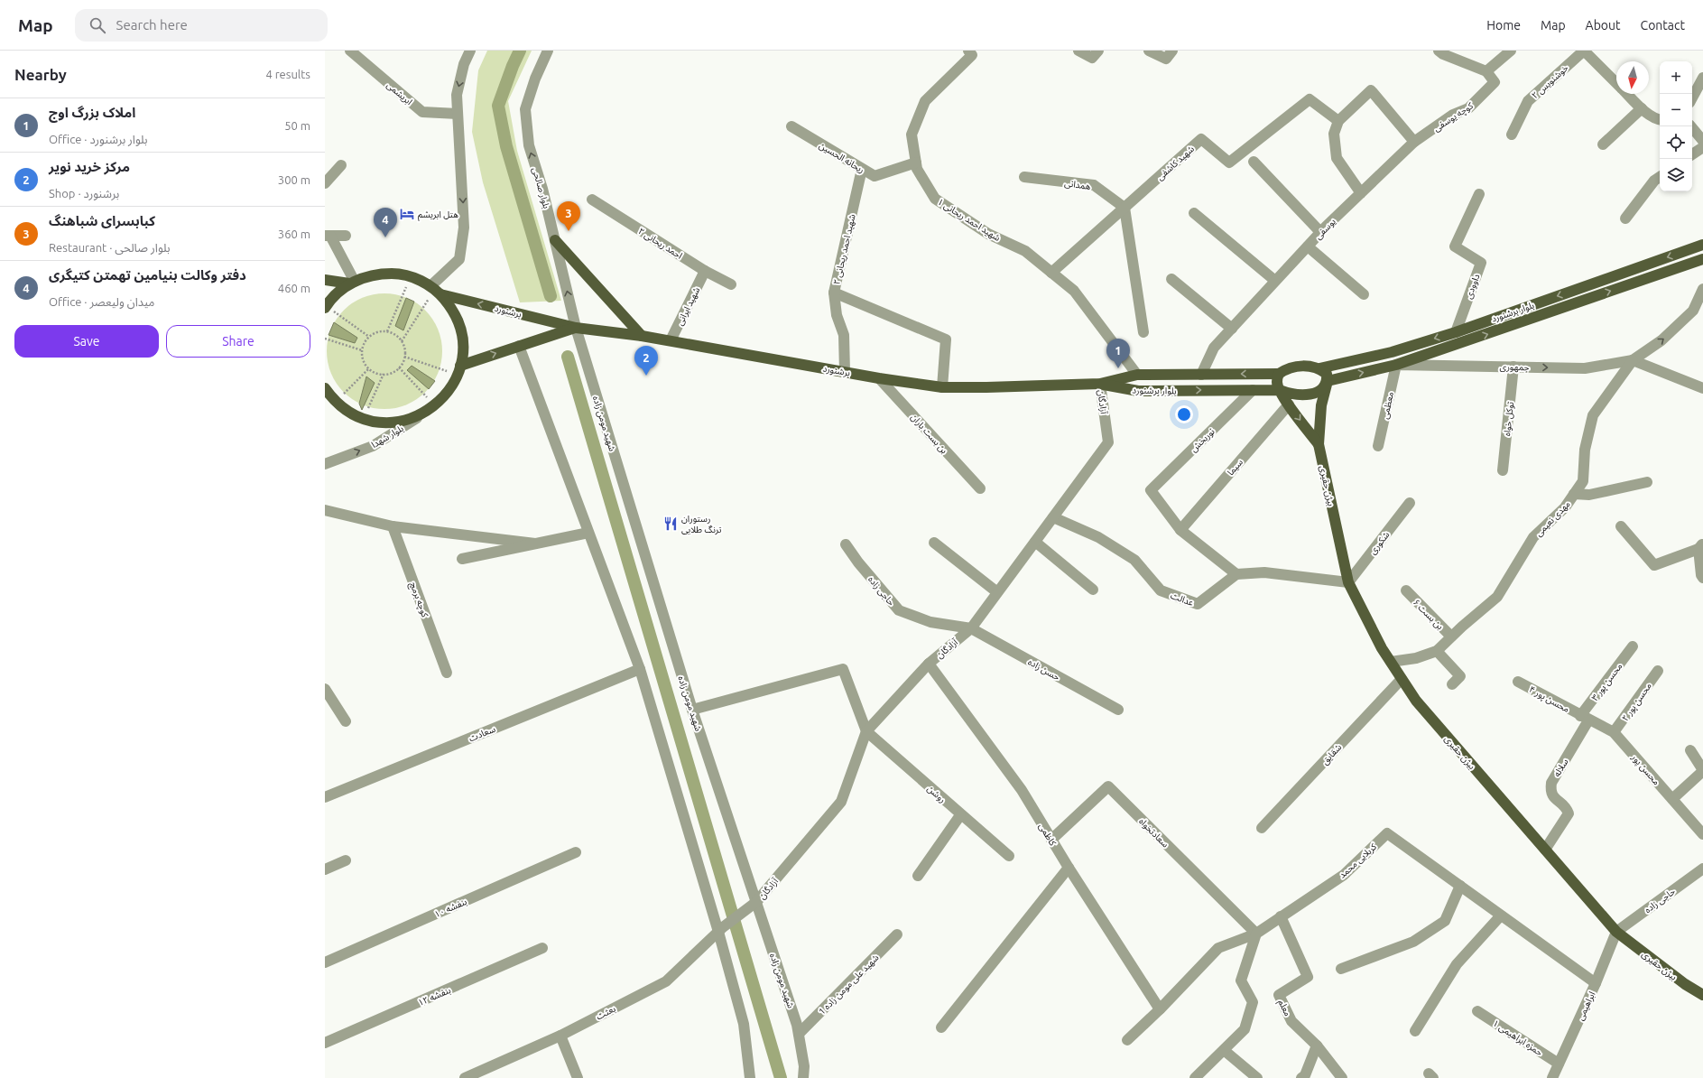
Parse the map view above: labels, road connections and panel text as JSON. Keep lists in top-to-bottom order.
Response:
{
  "streets": {
    "main road": ["برشنورد", "بلوار برشنورد", "بیژن حقیری"],
    "street": [
      "خوشنویس ۲",
      "ابریشمی",
      "کوچه یوسفی",
      "ریحانه الحسین",
      "شهید کاشفی",
      "همدانی",
      "بلوار صالحی",
      "شهید احمد ریحانی ۱",
      "یوسفی",
      "احمد ریحانی ۲",
      "شهید احمد ریحانی ۲",
      "داوودی",
      "شهید ایرانی",
      "جمهوری",
      "آزادگان",
      "معظمی",
      "توکل خواه",
      "شهید مومن زاده",
      "بن بست باران",
      "بلوار شهدا",
      "نوربخش",
      "سیما",
      "مهدی نعیمی",
      "شکوری",
      "حاجی زاده",
      "عدالت",
      "کوچه برمچ",
      "بن بست ۶",
      "حسن زاده",
      "محسن پور ۳",
      "محسن پور ۴",
      "محسن پور ۲",
      "سعادت",
      "شقایق",
      "سلاله",
      "محسن پور",
      "روشن",
      "سعادتخواه",
      "کاظمی",
      "کربلایی محمد",
      "بنفشه ۱۰",
      "شهید علی مومن زاده 1",
      "بنفشه ۱۲",
      "ابراهیمی",
      "معلم",
      "بعثت",
      "حمزه ابراهیمی ۱"
    ]
  },
  "crossings": [
    ["کوچه یوسفی", "یوسفی"],
    ["ریحانه الحسین", "شهید احمد ریحانی ۱"],
    ["ریحانه الحسین", "شهید احمد ریحانی ۲"],
    ["شهید کاشفی", "همدانی"],
    ["شهید کاشفی", "شهید احمد ریحانی ۱"],
    ["بلوار صالحی", "برشنورد"],
    ["بلوار صالحی", "شهید مومن زاده"],
    ["شهید احمد ریحانی ۱", "بلوار برشنورد"],
    ["یوسفی", "بلوار برشنورد"],
    ["احمد ریحانی ۲", "شهید ایرانی"],
    ["شهید احمد ریحانی ۲", "برشنورد"],
    ["داوودی", "بلوار برشنورد"],
    ["شهید ایرانی", "برشنورد"],
    ["برشنورد", "بلوار برشنورد"],
    ["برشنورد", "آزادگان"],
    ["برشنورد", "شهید مومن زاده"],
    ["برشنورد", "بن بست باران"],
    ["بلوار برشنورد", "جمهوری"],
    ["بلوار برشنورد", "آزادگان"],
    ["بلوار برشنورد", "معظمی"],
    ["بلوار برشنورد", "نوربخش"],
    ["جمهوری", "معظمی"],
    ["جمهوری", "توکل خواه"],
    ["جمهوری", "مهدی نعیمی"],
    ["آزادگان", "شهید مومن زاده"],
    ["آزادگان", "حاجی زاده"],
    ["آزادگان", "عدالت"],
    ["آزادگان", "حسن زاده"],
    ["آزادگان", "روشن"],
    ["آزادگان", "کاظمی"],
    ["آزادگان", "بعثت"],
    ["شهید مومن زاده", "شهید علی مومن زاده 1"],
    ["نوربخش", "سیما"],
    ["بیژن حقیری", "مهدی نعیمی"],
    ["بیژن حقیری", "شکوری"],
    ["بیژن حقیری", "حاجی زاده"],
    ["بیژن حقیری", "شقایق"],
    ["بیژن حقیری", "سلاله"],
    ["بیژن حقیری", "ابراهیمی"],
    ["مهدی نعیمی", "بن بست ۶"],
    ["حاجی زاده", "حسن زاده"],
    ["حاجی زاده", "ابراهیمی"],
    ["محسن پور ۳", "محسن پور ۴"],
    ["محسن پور ۳", "سلاله"],
    ["محسن پور ۳", "محسن پور"],
    ["محسن پور ۴", "سلاله"],
    ["محسن پور ۴", "محسن پور"],
    ["محسن پور ۲", "محسن پور"],
    ["سلاله", "محسن پور"],
    ["سعادتخواه", "کاظمی"],
    ["سعادتخواه", "کربلایی محمد"],
    ["کاظمی", "کربلایی محمد"],
    ["کربلایی محمد", "ابراهیمی"],
    ["کربلایی محمد", "معلم"],
    ["ابراهیمی", "حمزه ابراهیمی ۱"]
  ],
  "one_way": ["جمهوری", "بلوار شهدا"],
  "places": {
    "hotel": ["هتل ابریشم"],
    "restaurant": ["رستوران ترنگ طلایی"]
  },
  "north": "bottom",
  "page": {
    "header": "Map",
    "search": "Search here",
    "nav": [
      "Home",
      "Map",
      "About",
      "Contact"
    ],
    "heading": ["Nearby", "4 results"],
    "map_buttons": ["+", "−"],
    "list": [
      {
        "mark": "1",
        "name": "املاک بزرگ اوج",
        "note": "Office · بلوار برشنورد",
        "value": "50 m"
      },
      {
        "mark": "2",
        "name": "مرکز خرید نویر",
        "note": "Shop · برشنورد",
        "value": "300 m"
      },
      {
        "mark": "3",
        "name": "کبابسرای شباهنگ",
        "note": "Restaurant · بلوار صالحی",
        "value": "360 m"
      },
      {
        "mark": "4",
        "name": "دفتر وکالت بنیامین تهمتن کتیگری",
        "note": "Office · میدان ولیعصر",
        "value": "460 m"
      }
    ],
    "pins": [
      "3",
      "4",
      "1",
      "2"
    ],
    "buttons": ["Save", "Share"]
  }
}
